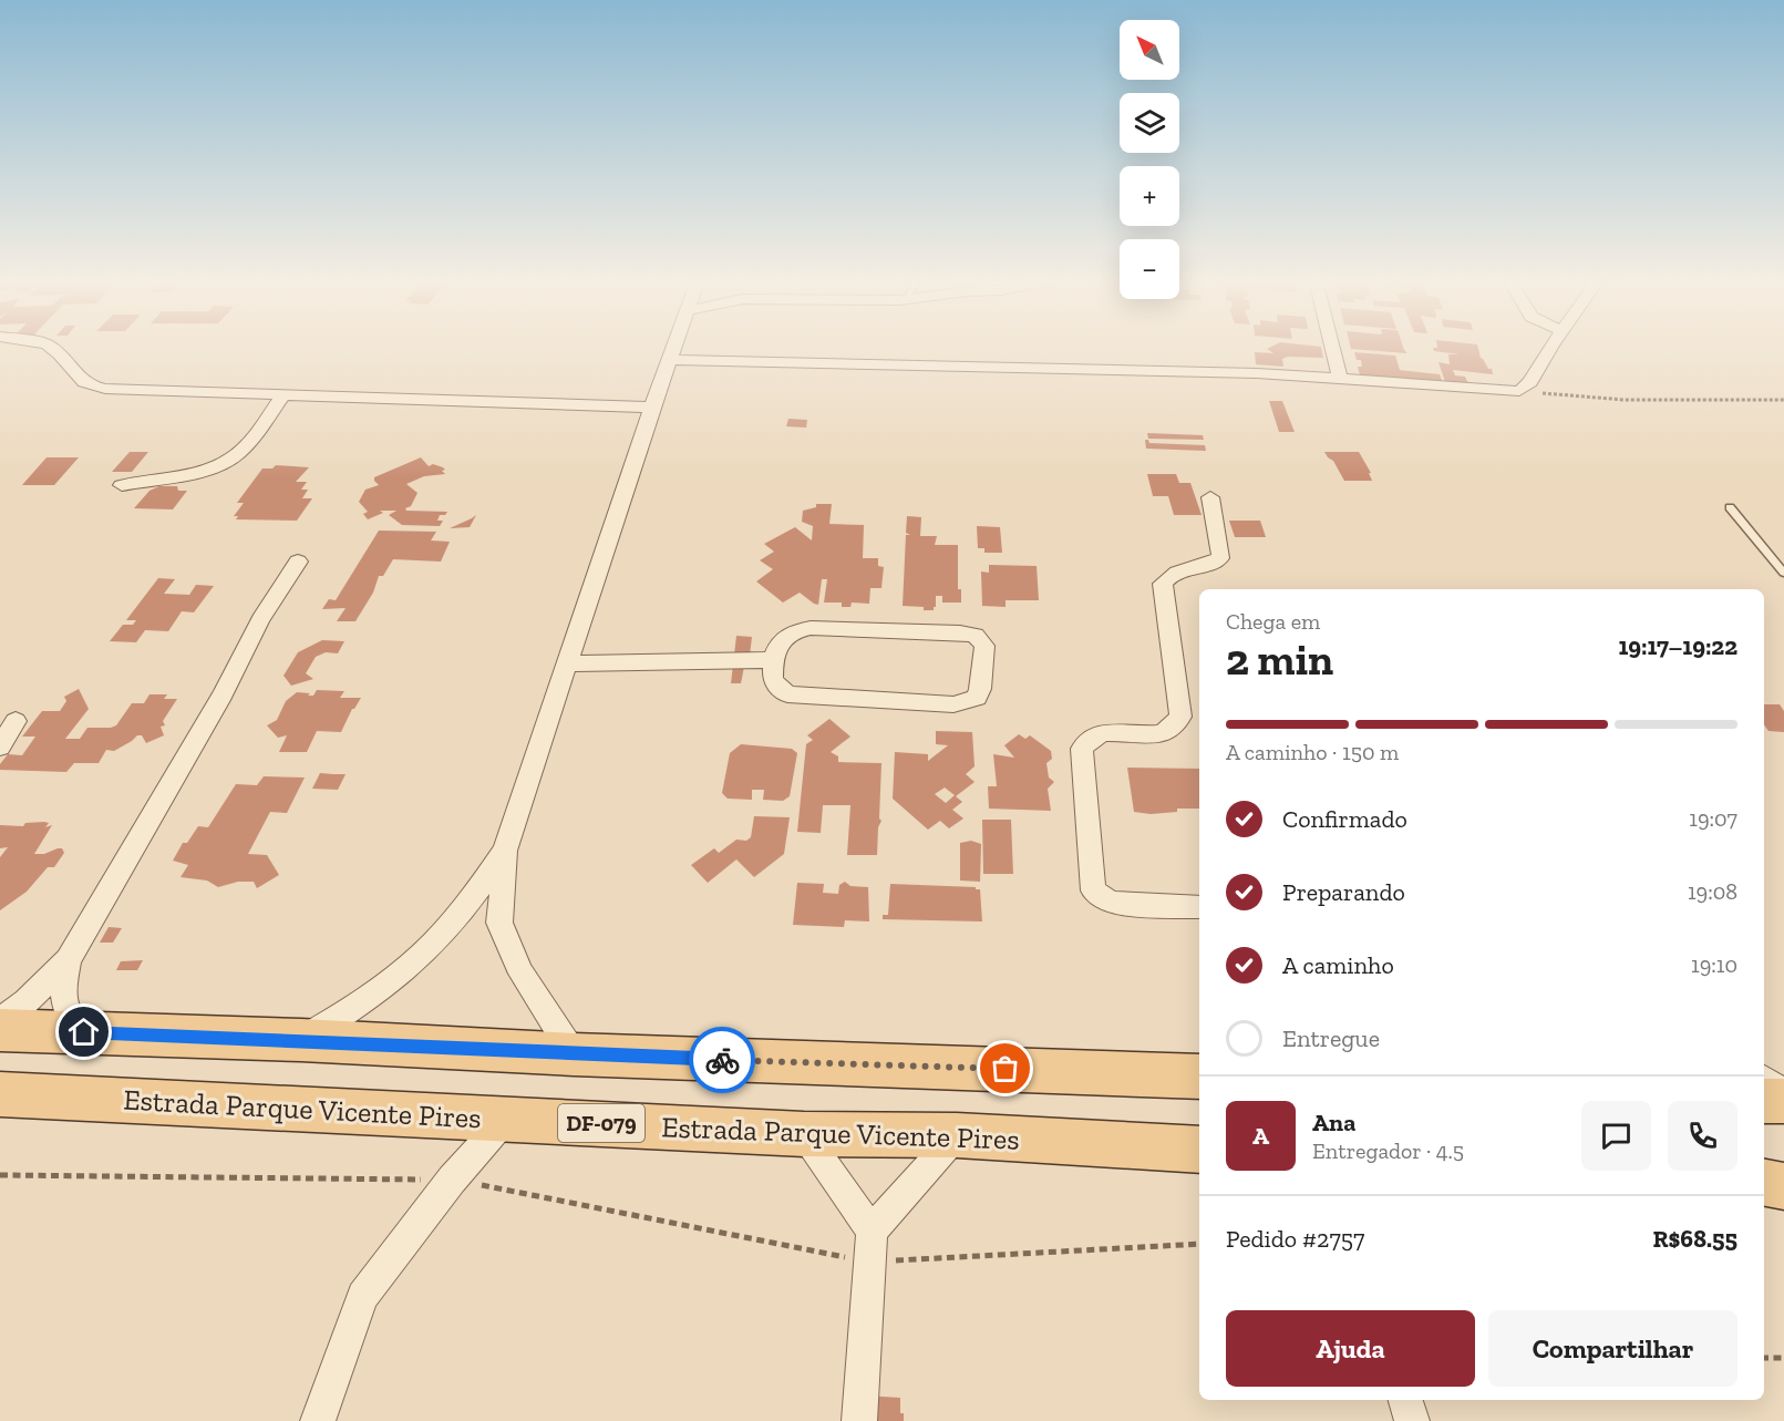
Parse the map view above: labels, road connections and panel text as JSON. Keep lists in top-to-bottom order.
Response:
{
  "streets": {
    "main road": ["Estrada Parque Vicente Pires", "DF-079"]
  },
  "north": "top left",
  "page": {
    "map_buttons": ["+", "−"],
    "heading": ["2 min", "Chega em", "19:17–19:22"],
    "panel": [
      "Ana",
      "Entregador · 4.5",
      "Pedido #2757",
      "R$68.55"
    ],
    "bar": "A caminho · 150 m",
    "list": [
      ["Confirmado", "19:07"],
      ["Preparando", "19:08"],
      ["A caminho", "19:10"],
      "Entregue"
    ],
    "round": "A",
    "buttons": ["Ajuda", "Compartilhar"]
  }
}
